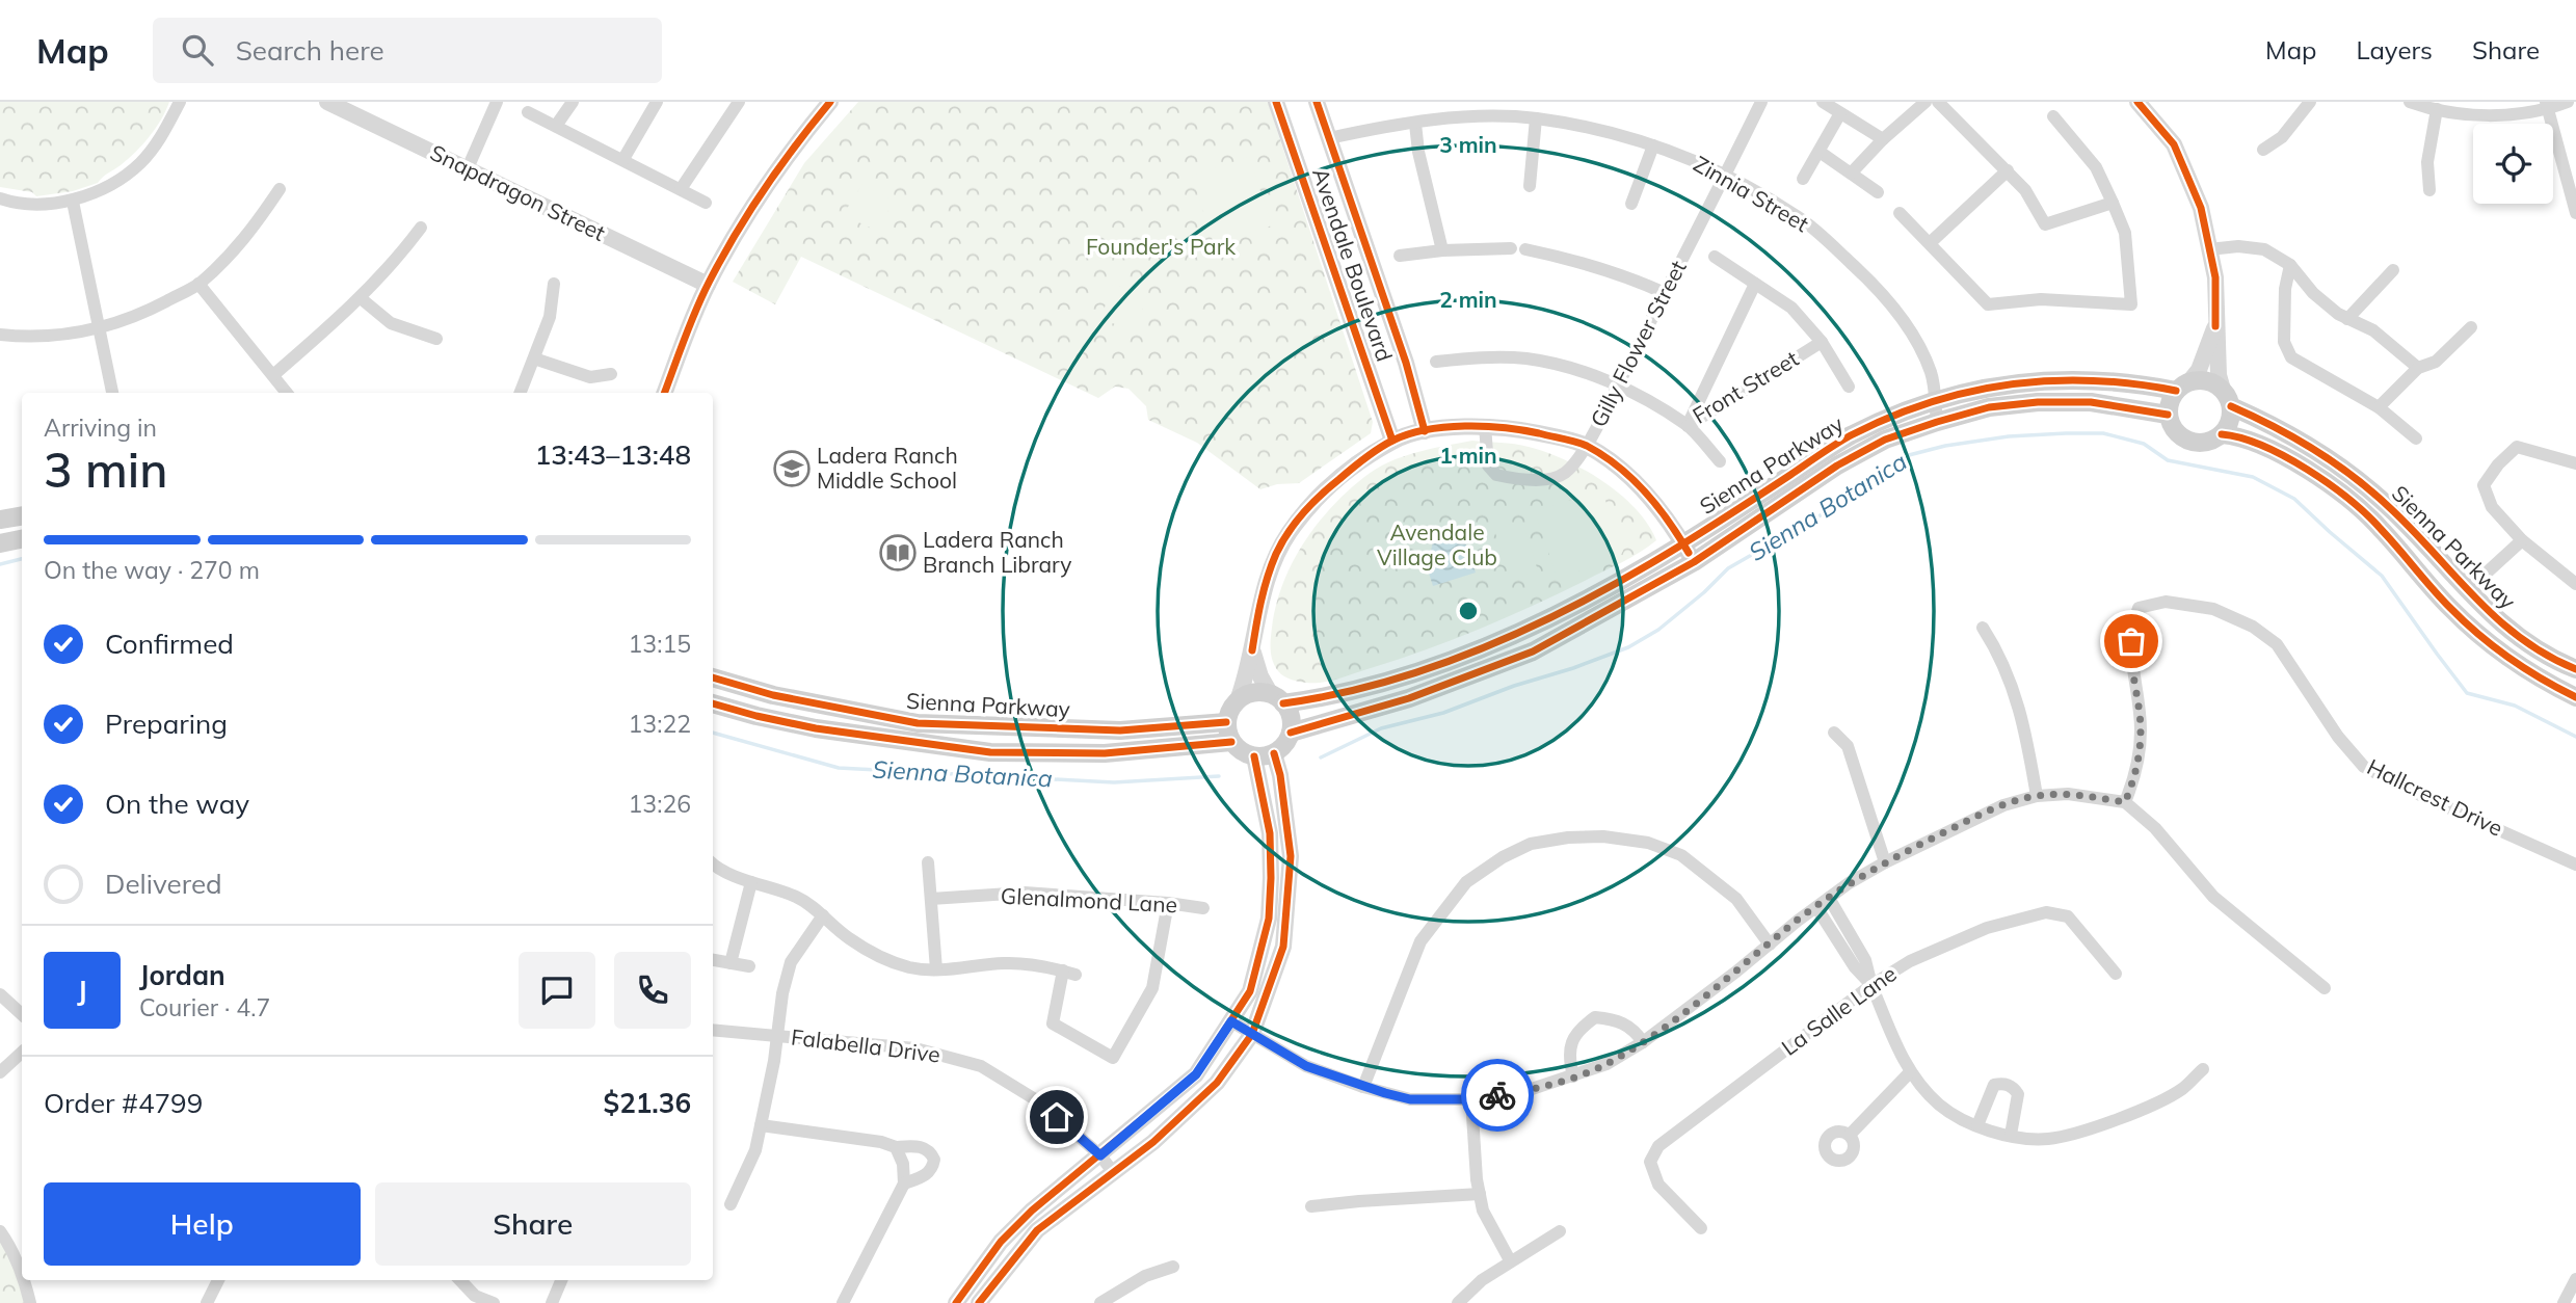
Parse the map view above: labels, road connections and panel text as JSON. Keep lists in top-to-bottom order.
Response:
{
  "streets": {
    "main road": ["Sienna Parkway"],
    "street": [
      "Snapdragon Street",
      "Zinnia Street",
      "Avendale Boulevard",
      "Gilly Flower Street",
      "Front Street",
      "Hallcrest Drive",
      "Glenalmond Lane",
      "La Salle Lane",
      "Falabella Drive"
    ]
  },
  "crossings": [
    ["Zinnia Street", "Avendale Boulevard"],
    ["Zinnia Street", "Gilly Flower Street"],
    ["Zinnia Street", "Sienna Parkway"]
  ],
  "water": ["Sienna Botanica"],
  "parks": ["Founder's Park", "Avendale Village Club"],
  "places": {
    "school or university": ["Ladera Ranch Middle School"],
    "library": ["Ladera Ranch Branch Library"]
  },
  "page": {
    "header": "Map",
    "search": "Search here",
    "nav": ["Map", "Layers", "Share"],
    "heading": ["3 min", "Arriving in", "13:43–13:48"],
    "panel": [
      "Jordan",
      "Courier · 4.7",
      "Order #4799",
      "$21.36"
    ],
    "bar": "On the way · 270 m",
    "list": [
      ["Confirmed", "13:15"],
      ["Preparing", "13:22"],
      ["On the way", "13:26"],
      "Delivered"
    ],
    "round": "J",
    "buttons": ["Help", "Share"]
  },
  "rings": ["3 min", "2 min", "1 min"]
}
